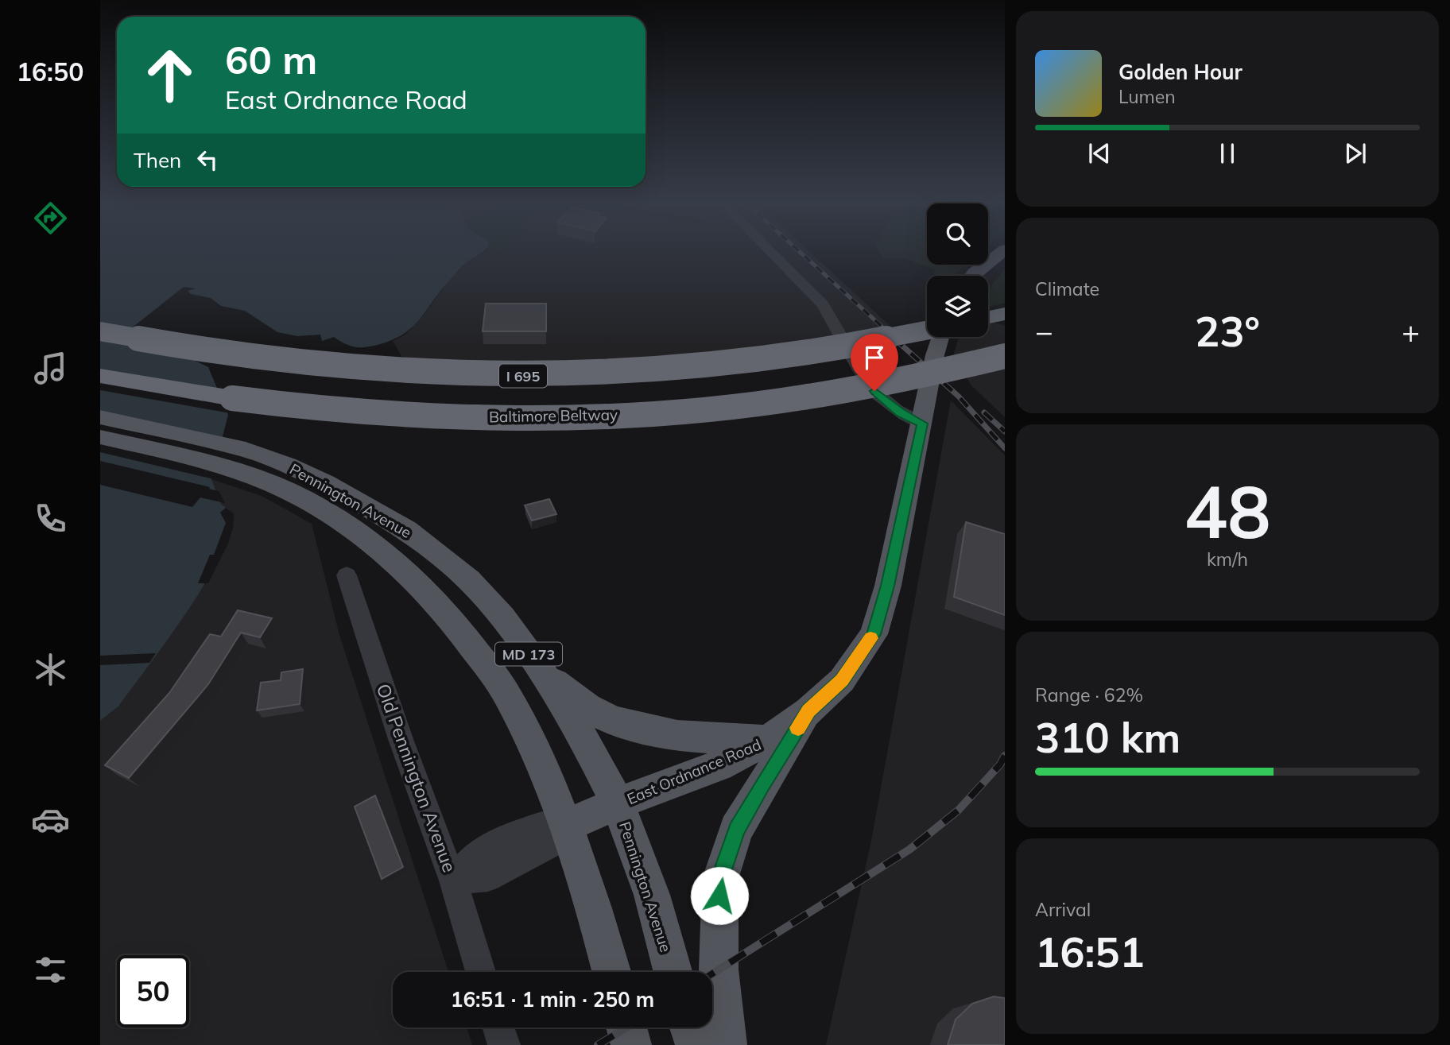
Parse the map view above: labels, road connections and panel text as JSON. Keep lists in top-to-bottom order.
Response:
{
  "streets": {
    "highway": ["I 695", "Baltimore Beltway"],
    "main road": ["Pennington Avenue", "MD 173", "East Ordnance Road"],
    "street": ["Old Pennington Avenue"]
  },
  "crossings": [
    ["Pennington Avenue", "East Ordnance Road"],
    ["East Ordnance Road", "Old Pennington Avenue"]
  ],
  "page": {
    "tabs": "16:50",
    "turn": ["60 m", "East Ordnance Road"],
    "song": ["Golden Hour", "Lumen"],
    "then": "Then",
    "tile": [
      "Climate",
      ["48", "km/h"],
      ["Range · 62%", "310 km"],
      ["Arrival", "16:51"]
    ],
    "heat": ["−", "23°", "+"],
    "limit": "50",
    "trip": "16:51 · 1 min · 250 m"
  }
}
